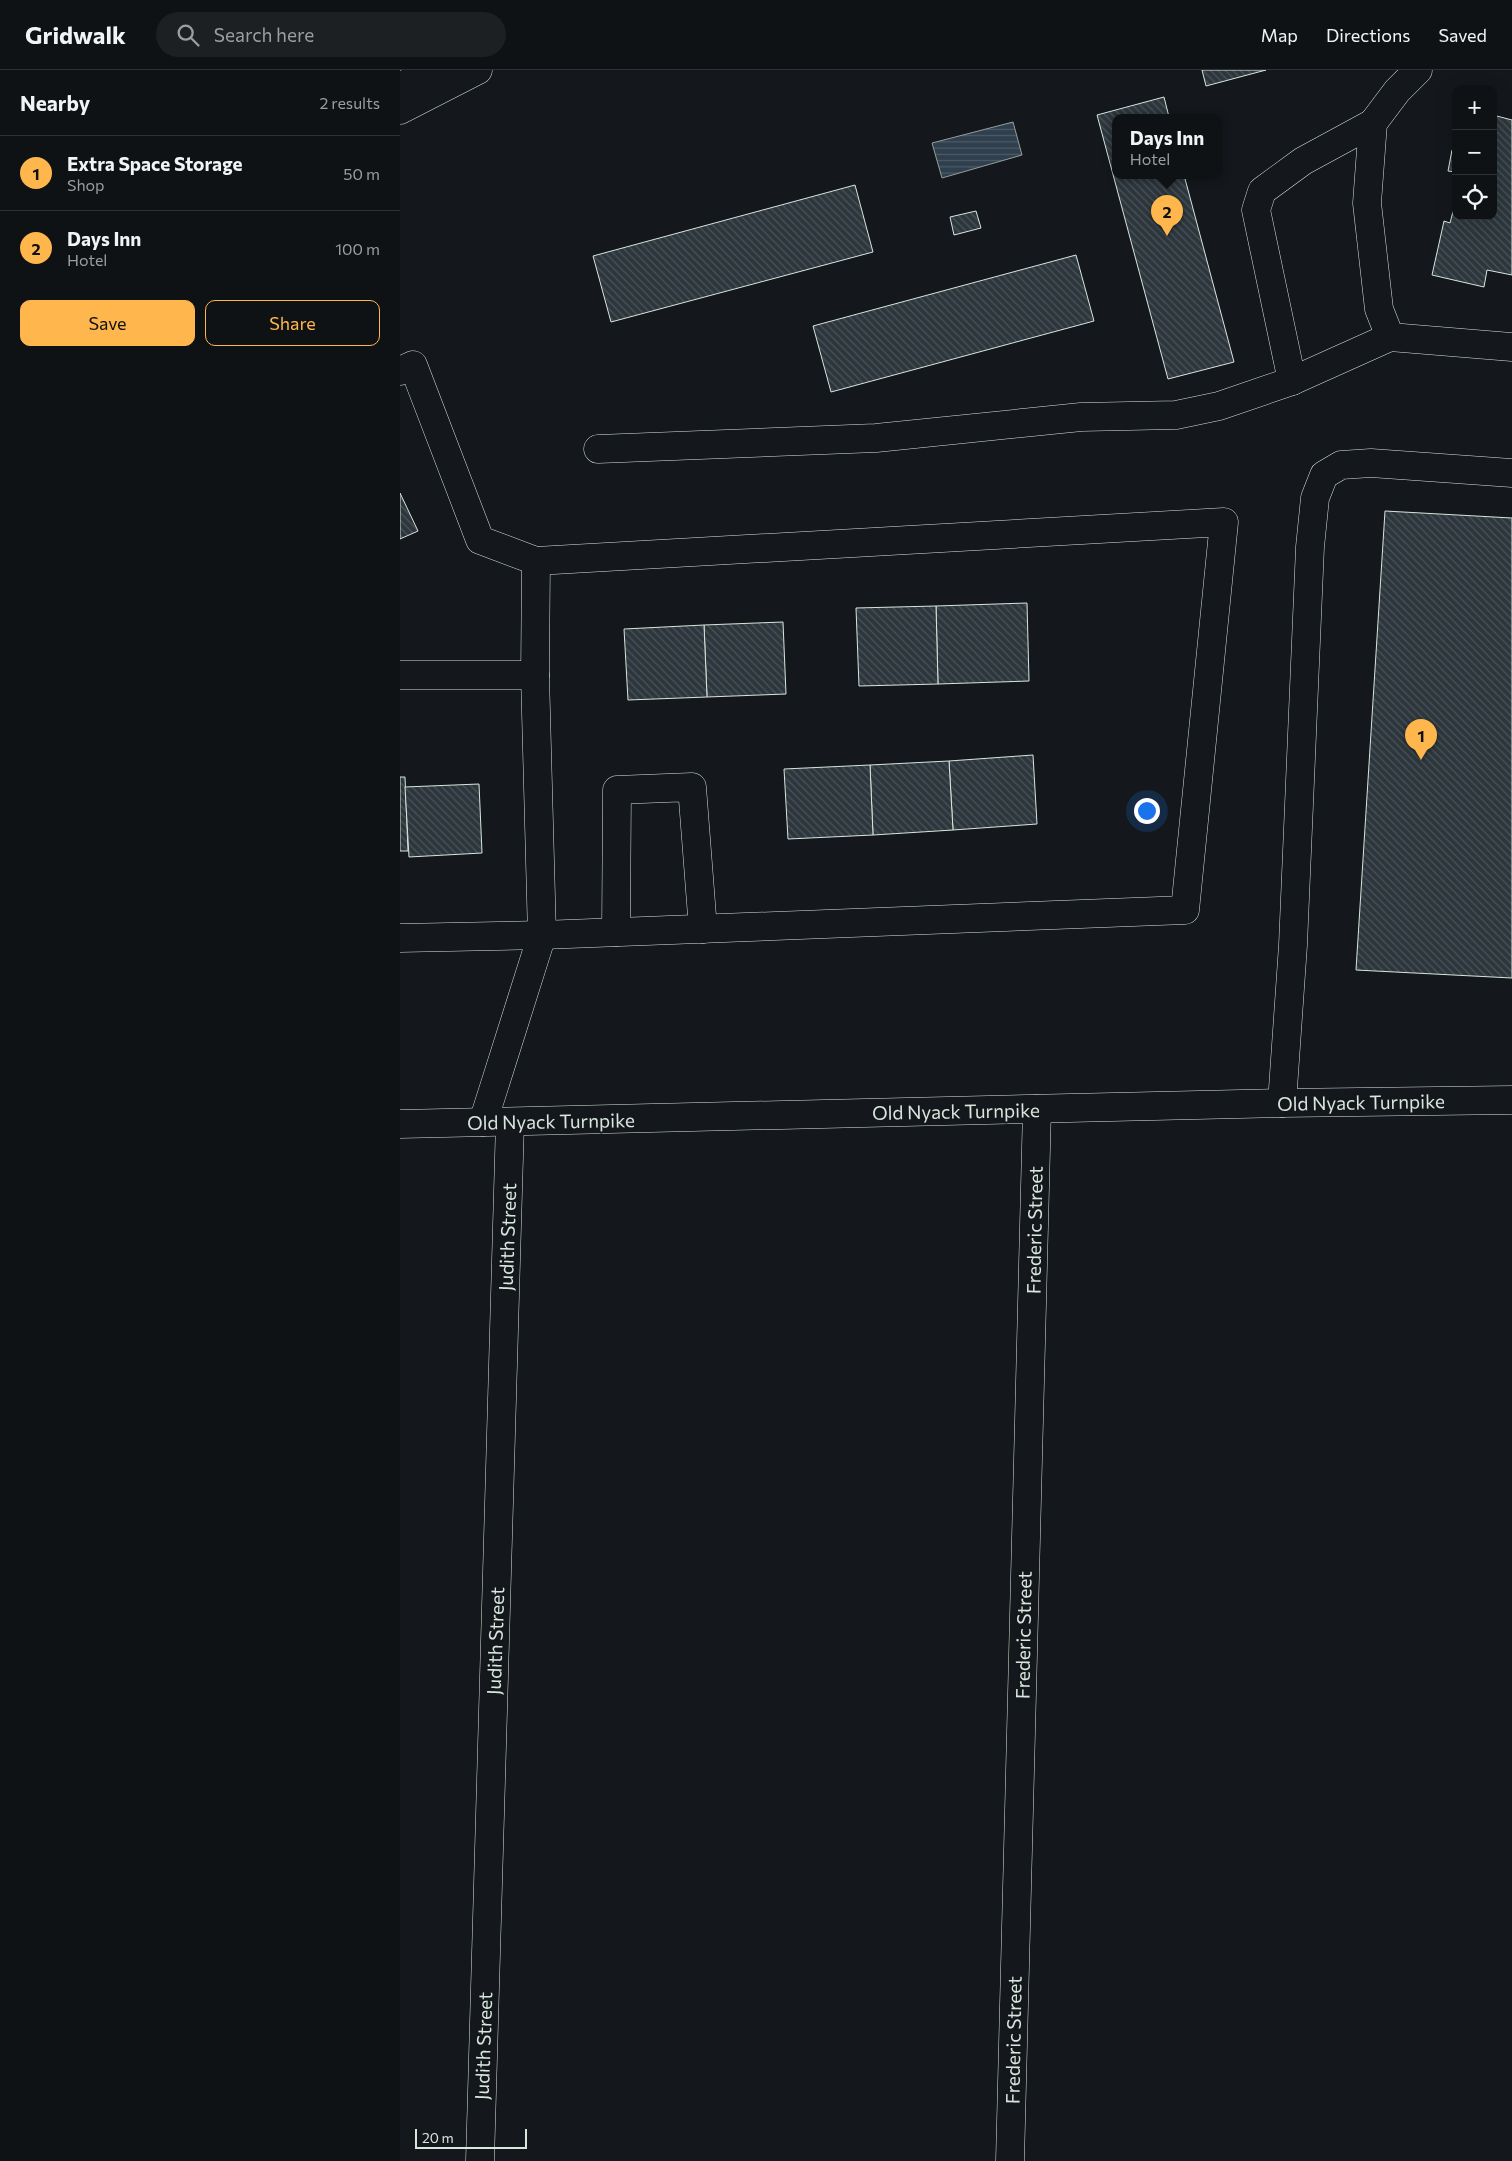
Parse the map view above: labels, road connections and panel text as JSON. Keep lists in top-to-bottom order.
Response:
{
  "streets": {
    "main road": ["Old Nyack Turnpike", "Frederic Street", "Judith Street"]
  },
  "crossings": [
    ["Old Nyack Turnpike", "Frederic Street"],
    ["Old Nyack Turnpike", "Judith Street"]
  ],
  "scale_bar": "20 m",
  "page": {
    "header": "Gridwalk",
    "search": "Search here",
    "nav": ["Map", "Directions", "Saved"],
    "heading": ["Nearby", "2 results"],
    "map_buttons": ["+", "−"],
    "popup": ["Days Inn", "Hotel"],
    "list": [
      {
        "mark": "1",
        "name": "Extra Space Storage",
        "note": "Shop",
        "value": "50 m"
      },
      {
        "mark": "2",
        "name": "Days Inn",
        "note": "Hotel",
        "value": "100 m"
      }
    ],
    "pins": ["2", "1"],
    "buttons": ["Save", "Share"],
    "scale": "20 m"
  }
}
